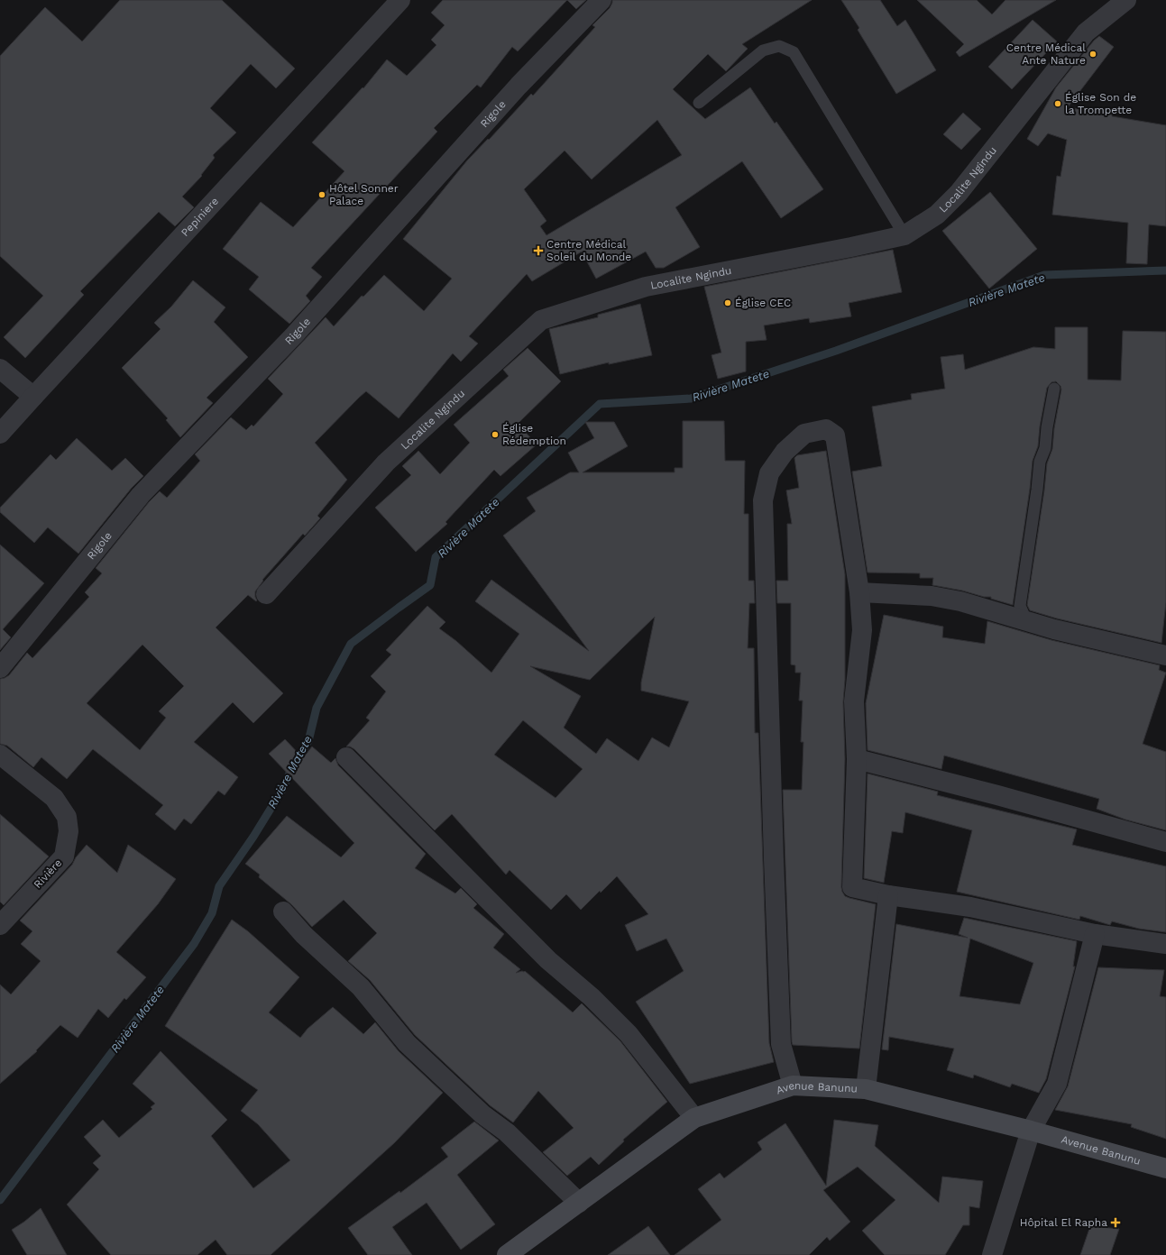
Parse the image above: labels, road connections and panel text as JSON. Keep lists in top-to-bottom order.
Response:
{
  "streets": {
    "street": [
      "Rigole",
      "Localite Ngindu",
      "Pepiniere",
      "Rivière",
      "Avenue Banunu"
    ]
  },
  "water": ["Rivière Matete"],
  "places": {
    "other": [
      "Centre Médical Ante Nature",
      "Église Son de la Trompette",
      "Hôtel Sonner Palace",
      "Église CEC",
      "Église Rédemption"
    ],
    "health": ["Centre Médical Soleil du Monde", "Hôpital El Rapha"]
  }
}
